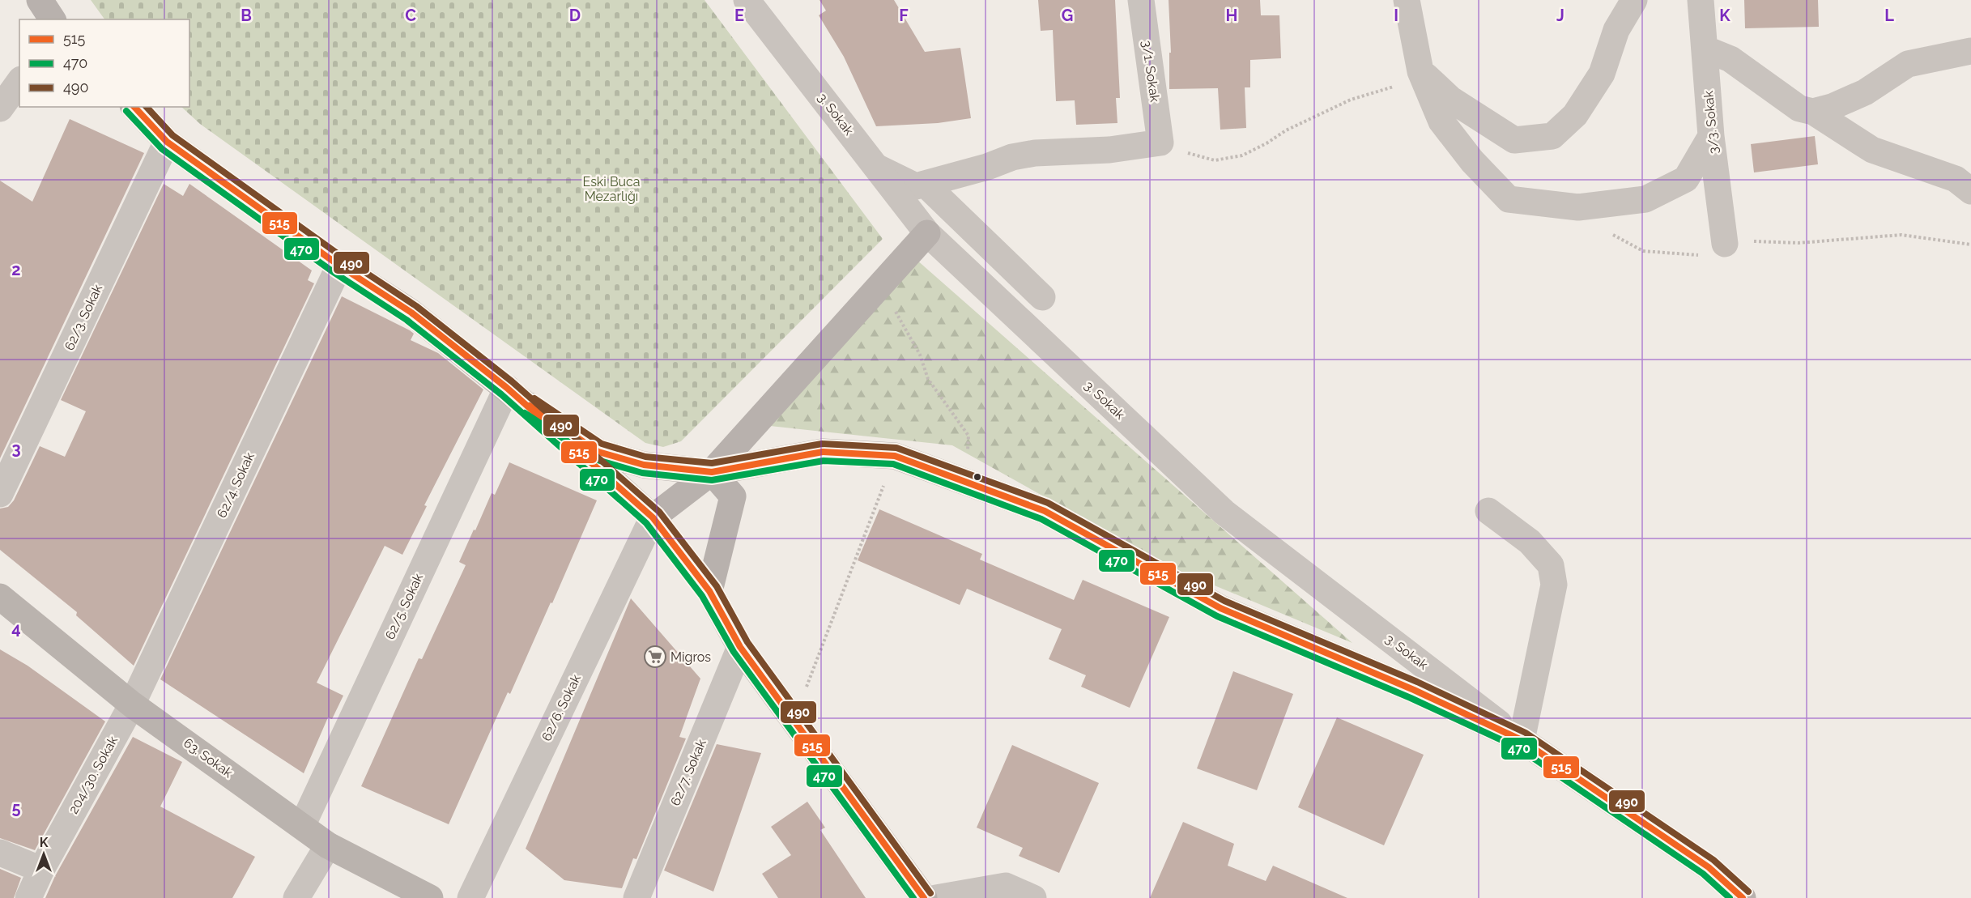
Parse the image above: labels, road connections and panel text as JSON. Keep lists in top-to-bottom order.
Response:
{
  "streets": {
    "main road": ["63. Sokak"],
    "street": [
      "3/1. Sokak",
      "3. Sokak",
      "3/3. Sokak",
      "62/3. Sokak",
      "62/4. Sokak",
      "62/5. Sokak",
      "62/6. Sokak",
      "62/7. Sokak",
      "204/30. Sokak"
    ]
  },
  "crossings": [
    ["62/4. Sokak", "63. Sokak"],
    ["62/4. Sokak", "204/30. Sokak"],
    ["62/5. Sokak", "63. Sokak"],
    ["63. Sokak", "204/30. Sokak"]
  ],
  "parks": ["Eski Buca Mezarlığı"],
  "places": {
    "supermarket": ["Migros"]
  },
  "lines": ["transit line 515", "transit line 490", "transit line 470"],
  "legend": ["515", "470", "490"],
  "north": "top",
  "grid": {
    "columns": [
      "B",
      "C",
      "D",
      "E",
      "F",
      "G",
      "H",
      "I",
      "J",
      "K",
      "L"
    ],
    "rows": [
      "2",
      "3",
      "4",
      "5"
    ]
  }
}
